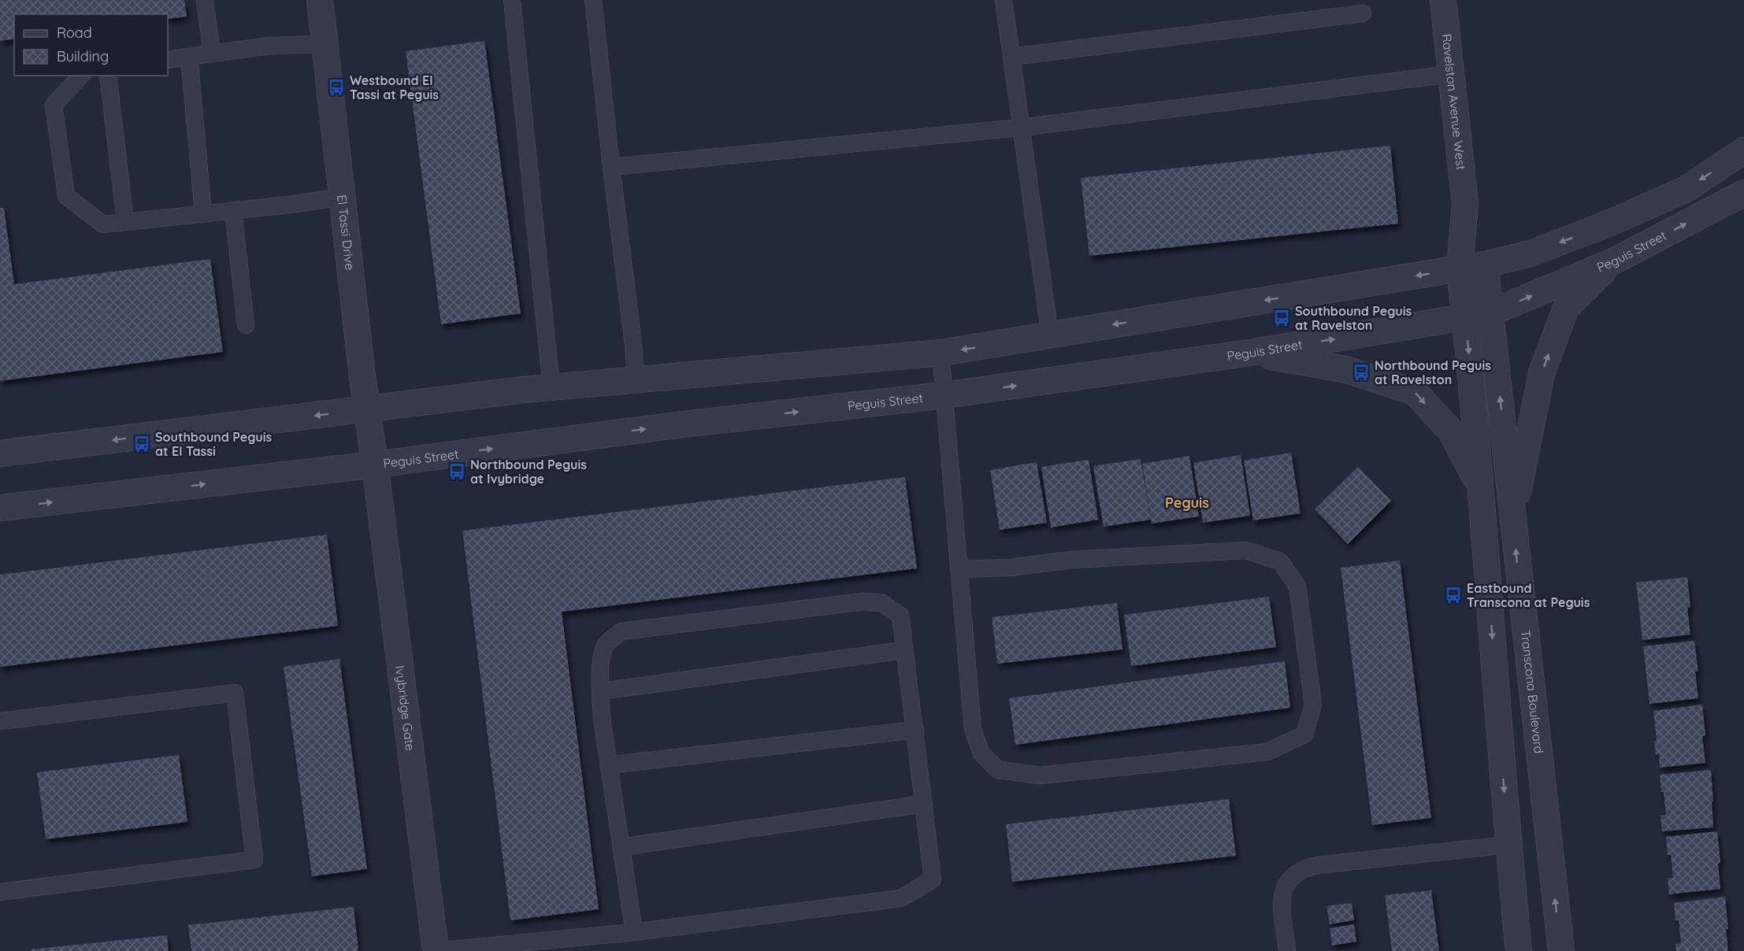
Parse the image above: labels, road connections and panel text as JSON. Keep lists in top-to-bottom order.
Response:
{
  "streets": {
    "street": [
      "Ravelston Avenue West",
      "El Tassi Drive",
      "Peguis Street",
      "Transcona Boulevard",
      "Ivybridge Gate"
    ]
  },
  "crossings": [
    ["Ravelston Avenue West", "Transcona Boulevard"],
    ["El Tassi Drive", "Peguis Street"],
    ["El Tassi Drive", "Ivybridge Gate"],
    ["Peguis Street", "Transcona Boulevard"],
    ["Peguis Street", "Ivybridge Gate"]
  ],
  "districts": ["Peguis"],
  "places": {
    "bus stop": [
      "Westbound El Tassi at Peguis",
      "Southbound Peguis at Ravelston",
      "Northbound Peguis at Ravelston",
      "Southbound Peguis at El Tassi",
      "Northbound Peguis at Ivybridge",
      "Eastbound Transcona at Peguis"
    ]
  },
  "legend": ["Road", "Building"]
}
